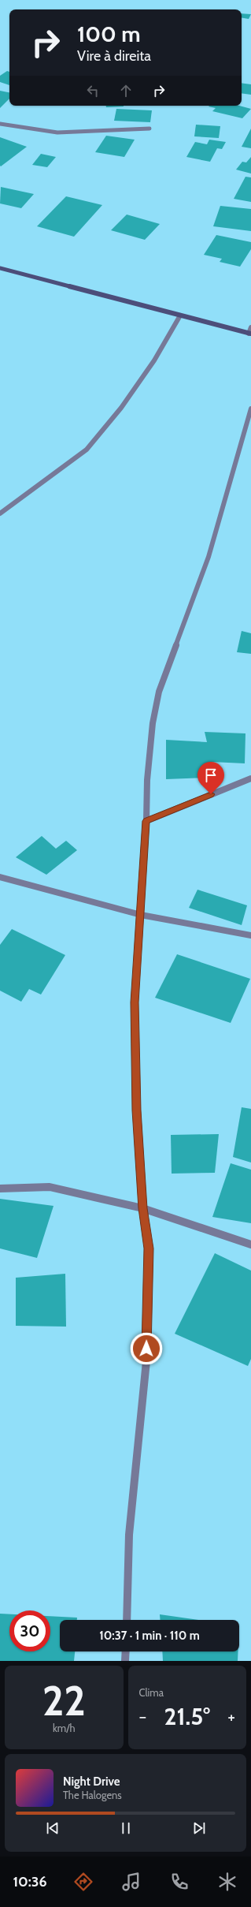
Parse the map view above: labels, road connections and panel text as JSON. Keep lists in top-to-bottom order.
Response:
{
  "page": {
    "turn": ["100 m", "Vire à direita"],
    "limit": "30",
    "trip": "10:37 · 1 min · 110 m",
    "tile": [
      ["22", "km/h"],
      "Clima"
    ],
    "heat": ["−", "21.5°", "+"],
    "song": ["Night Drive", "The Halogens"],
    "tabs": "10:36"
  }
}
